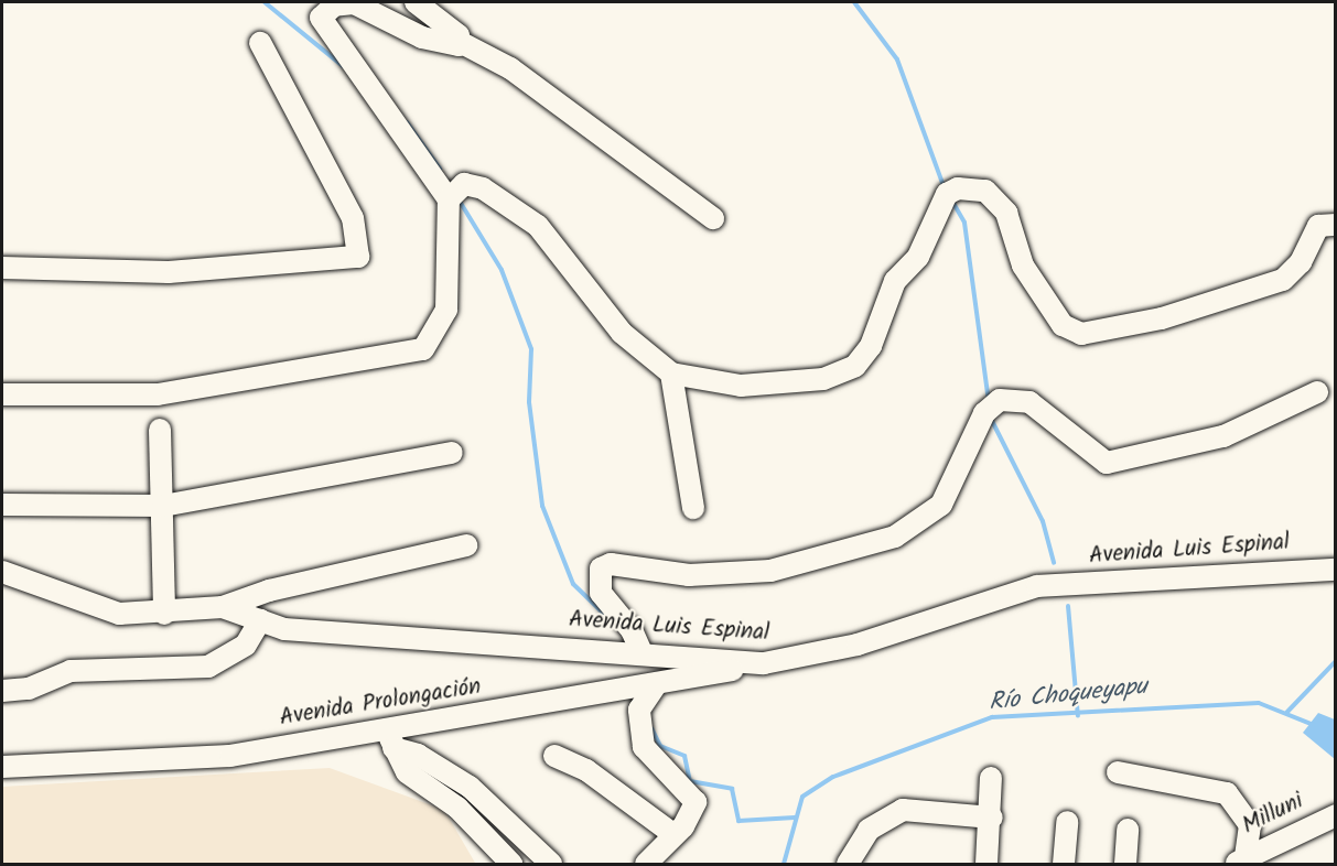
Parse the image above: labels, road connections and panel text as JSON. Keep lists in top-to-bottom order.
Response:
{
  "streets": {
    "street": ["Avenida Luis Espinal", "Avenida Prolongación", "Milluni"]
  },
  "crossings": [
    ["Avenida Luis Espinal", "Avenida Prolongación"]
  ],
  "water": ["Río Choqueyapu"]
}
